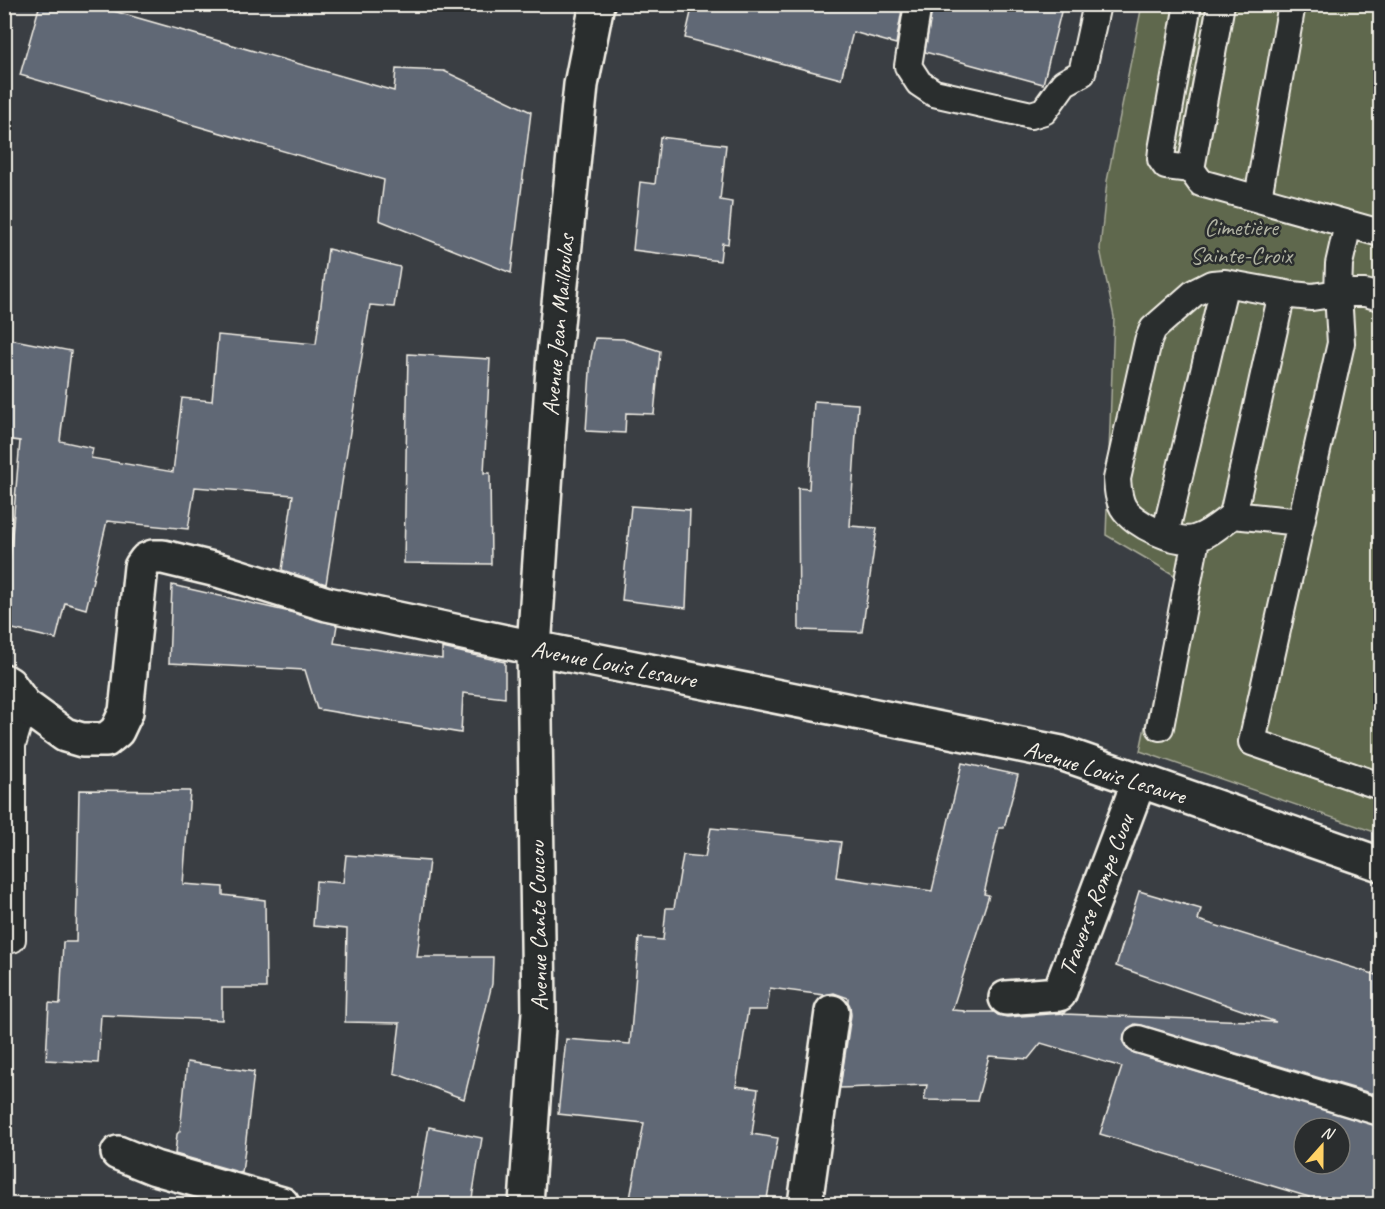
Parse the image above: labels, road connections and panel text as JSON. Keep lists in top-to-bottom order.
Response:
{
  "streets": {
    "street": [
      "Avenue Jean Mailloulas",
      "Avenue Louis Lesavre",
      "Traverse Rompe Cuou",
      "Avenue Cante Coucou"
    ]
  },
  "crossings": [
    ["Avenue Jean Mailloulas", "Avenue Louis Lesavre"],
    ["Avenue Jean Mailloulas", "Avenue Cante Coucou"],
    ["Avenue Louis Lesavre", "Traverse Rompe Cuou"],
    ["Avenue Louis Lesavre", "Avenue Cante Coucou"]
  ],
  "parks": ["Cimetière Sainte-Croix"],
  "north": "top"
}
